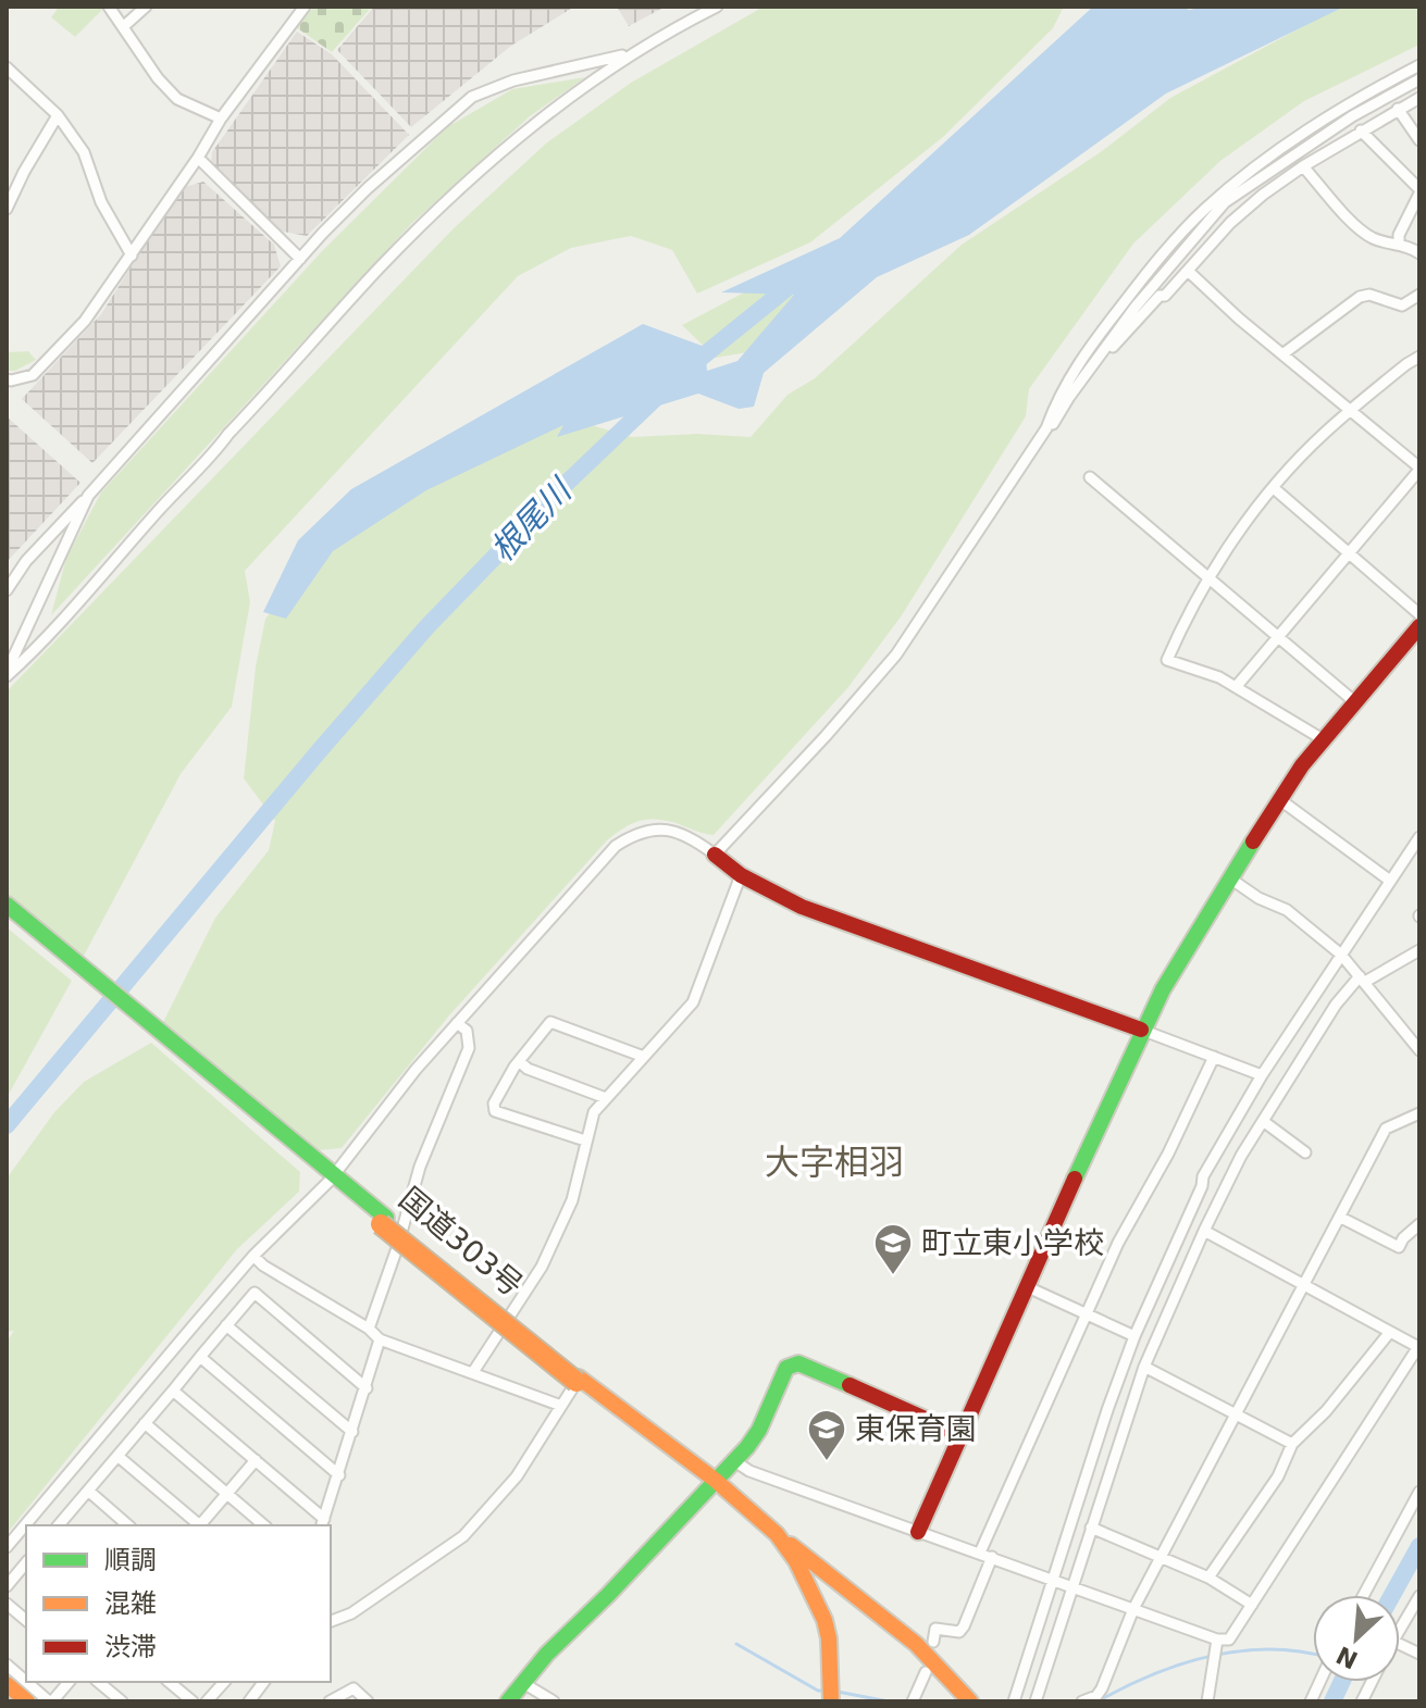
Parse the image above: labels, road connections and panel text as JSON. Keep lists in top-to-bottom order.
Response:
{
  "streets": {
    "main road": ["国道303号"]
  },
  "districts": ["大字相羽"],
  "water": ["根尾川"],
  "places": {
    "school or university": ["町立東小学校", "東保育園"]
  },
  "legend": ["順調", "混雑", "渋滞"],
  "north": "bottom left"
}
